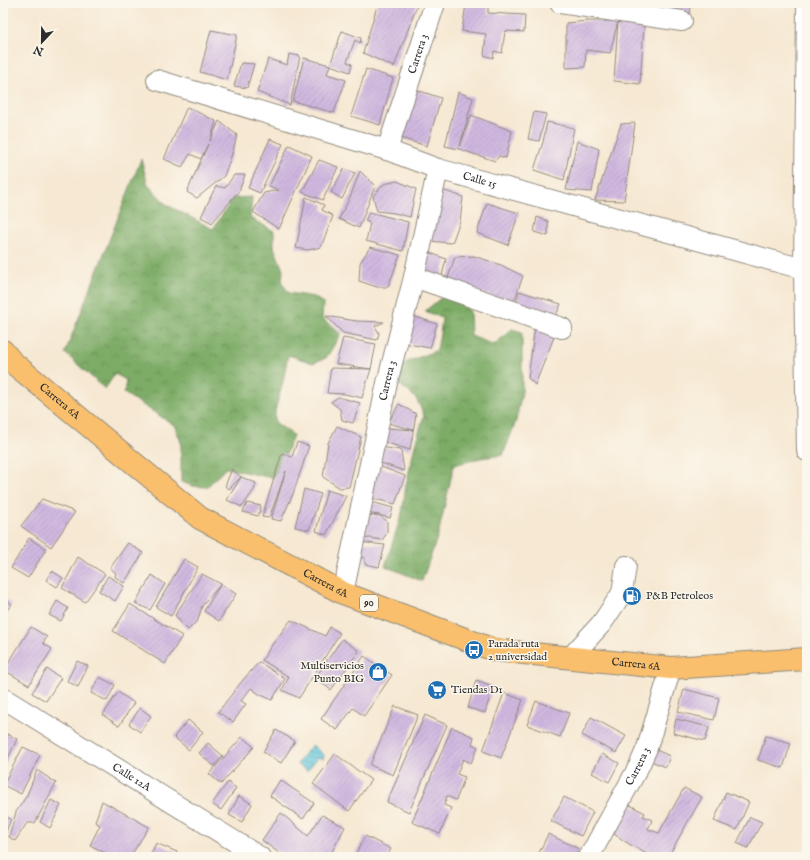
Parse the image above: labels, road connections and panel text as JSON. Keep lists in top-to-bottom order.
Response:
{
  "streets": {
    "highway": ["Carrera 6A", "90"],
    "street": ["Carrera 3", "Calle 15", "Calle 12A"]
  },
  "crossings": [
    ["Carrera 3", "Calle 15"],
    ["Carrera 3", "Carrera 6A"]
  ],
  "places": {
    "fuel station": ["P&B Petroleos"],
    "bus stop": ["Parada ruta 2 universidad"],
    "shop": ["Multiservicios Punto BIG"],
    "supermarket": ["Tiendas D1"]
  },
  "north": "bottom"
}
